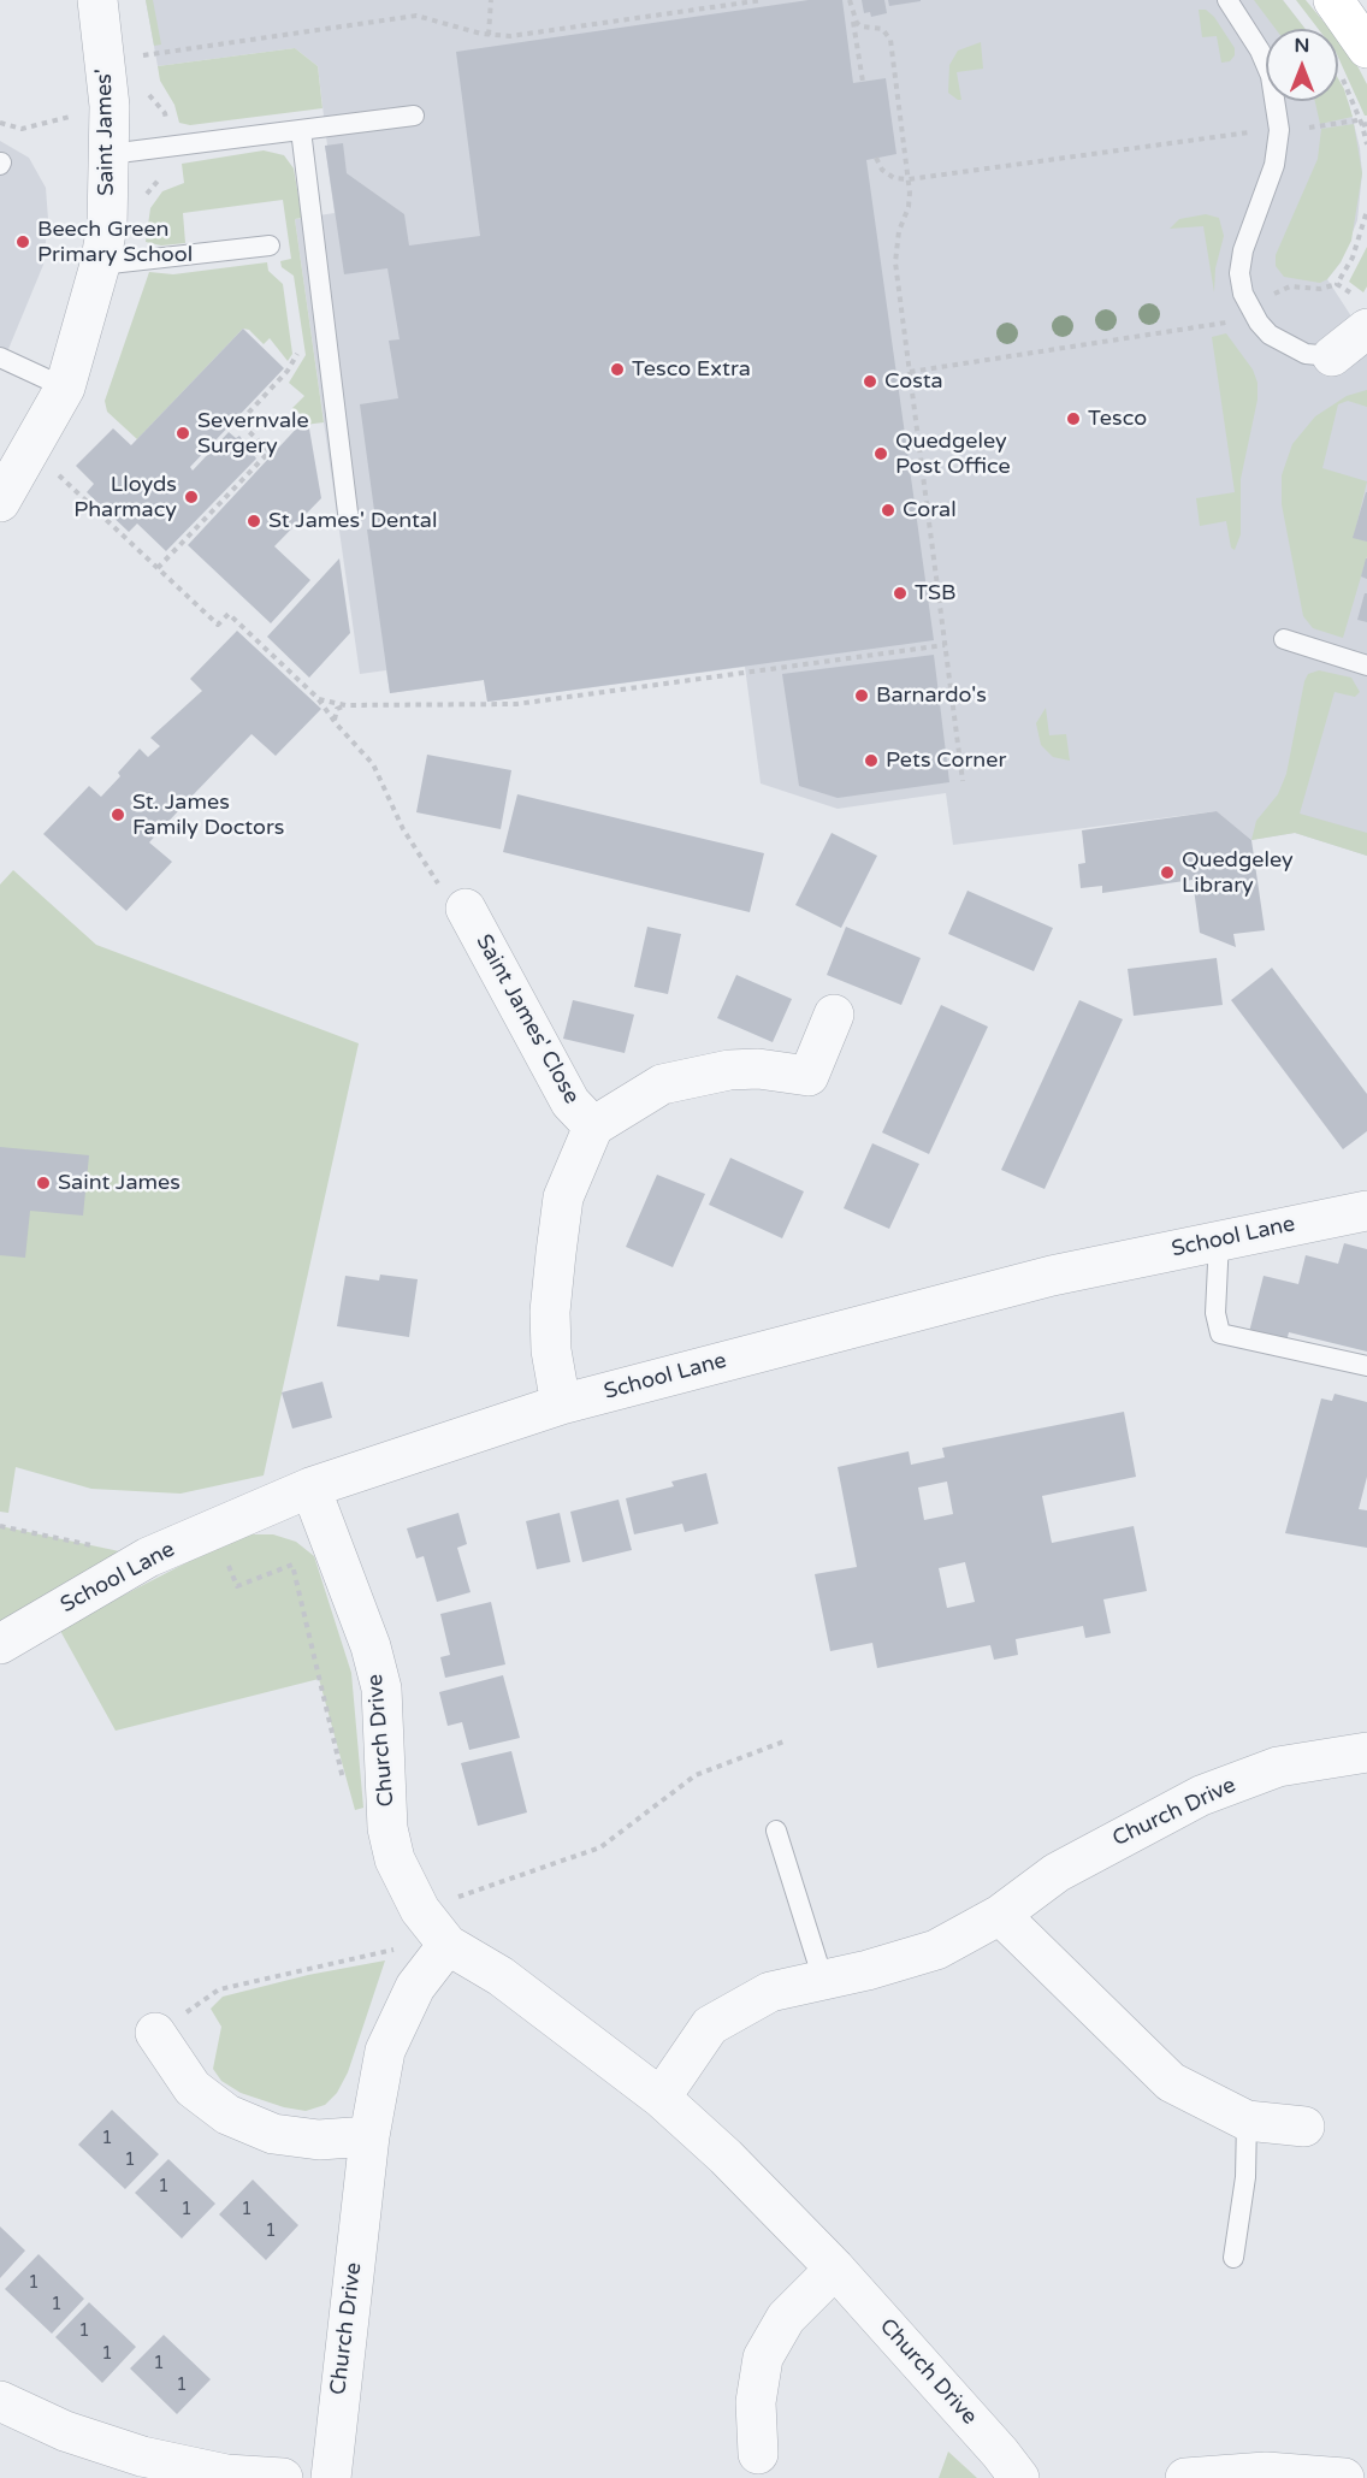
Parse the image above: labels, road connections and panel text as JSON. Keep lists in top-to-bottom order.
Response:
{
  "streets": {
    "street": [
      "Saint James'",
      "Saint James' Close",
      "School Lane",
      "Church Drive"
    ]
  },
  "crossings": [
    ["Saint James' Close", "School Lane"],
    ["School Lane", "Church Drive"]
  ],
  "places": [
    "Beech Green Primary School",
    "Tesco Extra",
    "Costa",
    "Tesco",
    "Severnvale Surgery",
    "Quedgeley Post Office",
    "Lloyds Pharmacy",
    "Coral",
    "St James' Dental",
    "TSB",
    "Barnardo's",
    "Pets Corner",
    "St. James Family Doctors",
    "Quedgeley Library",
    "Saint James"
  ],
  "house_numbers": [
    "1",
    "1",
    "1",
    "1",
    "1",
    "1",
    "1",
    "1",
    "1",
    "1",
    "1",
    "1"
  ],
  "north": "top"
}
